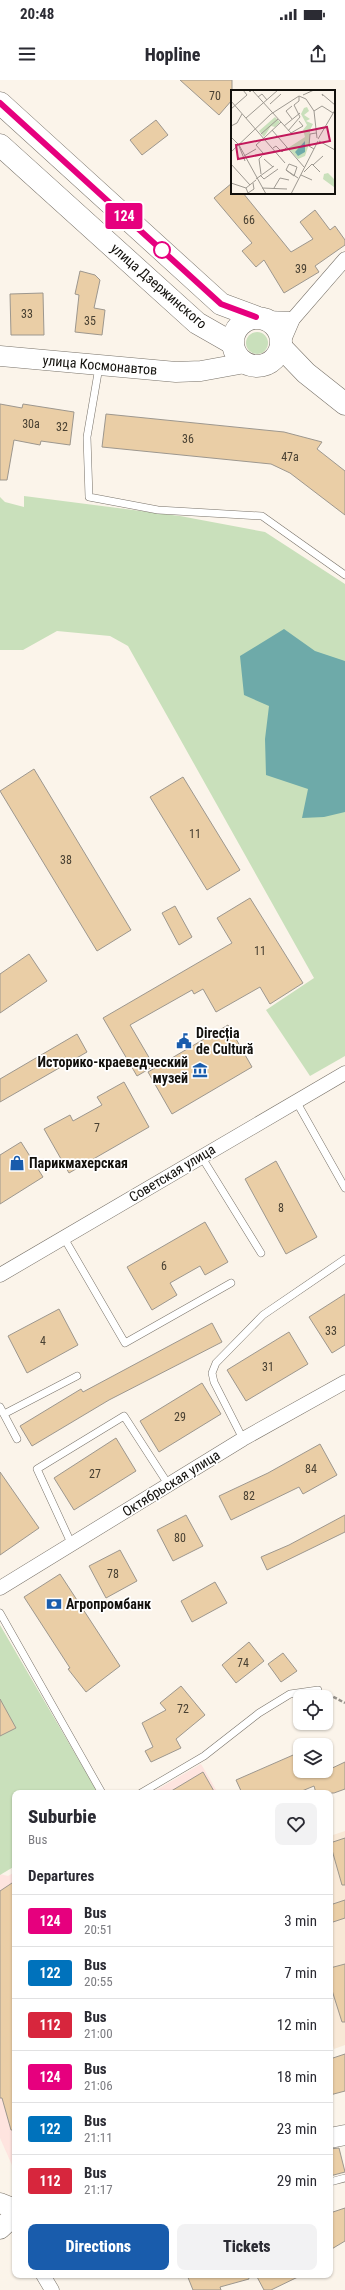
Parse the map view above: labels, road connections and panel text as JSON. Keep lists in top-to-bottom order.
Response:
{
  "streets": {
    "highway": ["улица Дзержинского"],
    "street": ["улица Космонавтов", "Советская улица", "Октябрьская улица"]
  },
  "crossings": [
    ["улица Дзержинского", "улица Космонавтов"]
  ],
  "places": {
    "public building": ["Direcția de Cultură"],
    "museum": ["Историко-краеведческий музей"],
    "shop": ["Парикмахерская"],
    "bank": ["Агропромбанк"]
  },
  "lines": ["bus line 124"],
  "house_numbers": [
    "70",
    "66",
    "39",
    "33",
    "35",
    "30а",
    "32",
    "36",
    "47а",
    "11",
    "38",
    "11",
    "7",
    "8",
    "6",
    "33",
    "4",
    "31",
    "29",
    "84",
    "27",
    "82",
    "80",
    "78",
    "74",
    "72"
  ],
  "page": {
    "status": "20:48",
    "header": "Hopline",
    "on_map": "124",
    "heading": [
      ["Suburbie", "Bus"],
      "Departures"
    ],
    "list": [
      {
        "mark": "124",
        "name": "Bus",
        "note": "20:51",
        "value": "3 min"
      },
      {
        "mark": "122",
        "name": "Bus",
        "note": "20:55",
        "value": "7 min"
      },
      {
        "mark": "112",
        "name": "Bus",
        "note": "21:00",
        "value": "12 min"
      },
      {
        "mark": "124",
        "name": "Bus",
        "note": "21:06",
        "value": "18 min"
      },
      {
        "mark": "122",
        "name": "Bus",
        "note": "21:11",
        "value": "23 min"
      },
      {
        "mark": "112",
        "name": "Bus",
        "note": "21:17",
        "value": "29 min"
      }
    ],
    "buttons": ["Directions", "Tickets"]
  }
}
